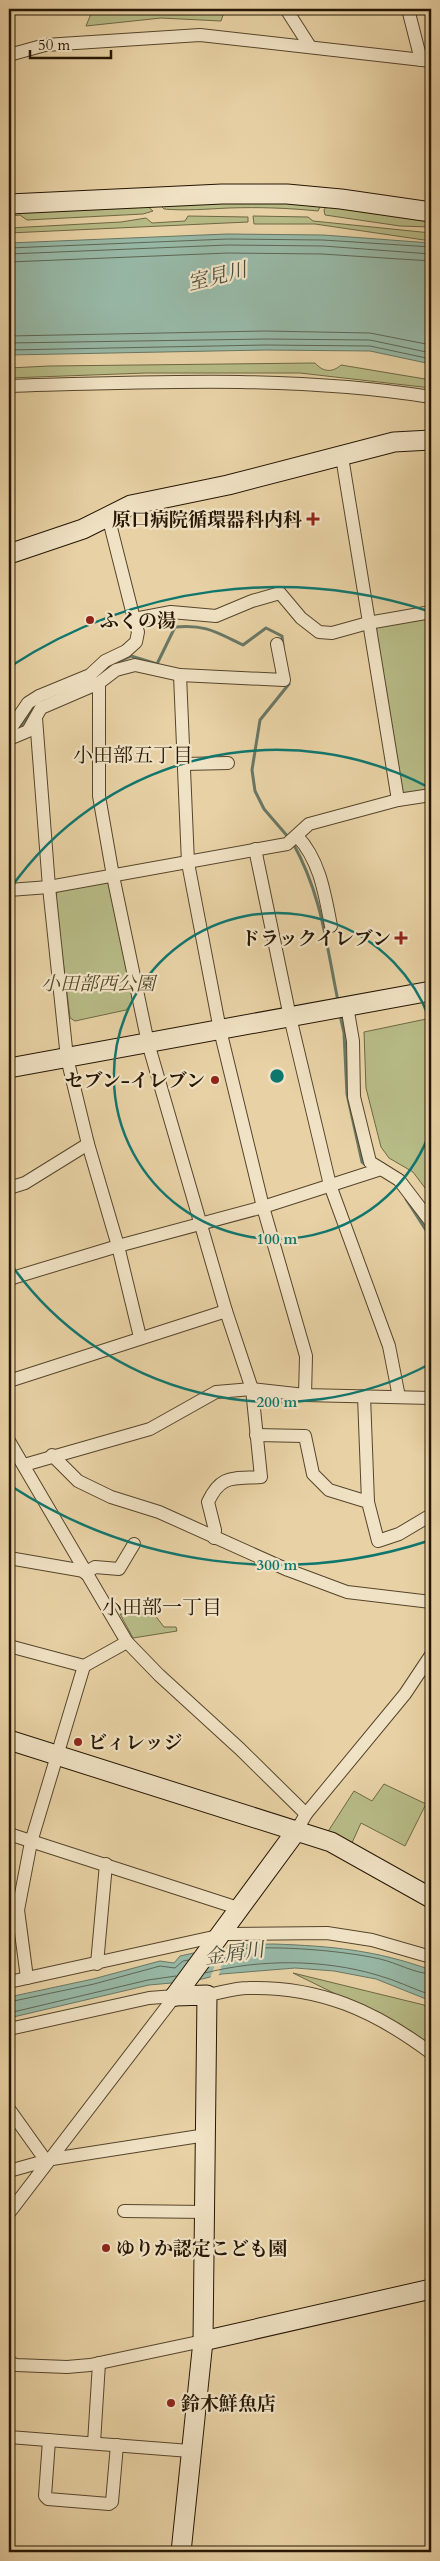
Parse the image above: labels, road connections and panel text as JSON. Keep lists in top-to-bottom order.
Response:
{
  "districts": ["小田部五丁目", "小田部一丁目"],
  "water": ["室見川", "金屑川"],
  "parks": ["小田部西公園"],
  "places": {
    "health": ["原口病院循環器科内科", "ドラックイレブン"],
    "other": [
      "ふくの湯",
      "セブン-イレブン",
      "ビィレッジ",
      "ゆりか認定こども園",
      "鈴木鮮魚店"
    ]
  },
  "scale_bar": "50 m",
  "rings": ["100 m", "200 m", "300 m"]
}
